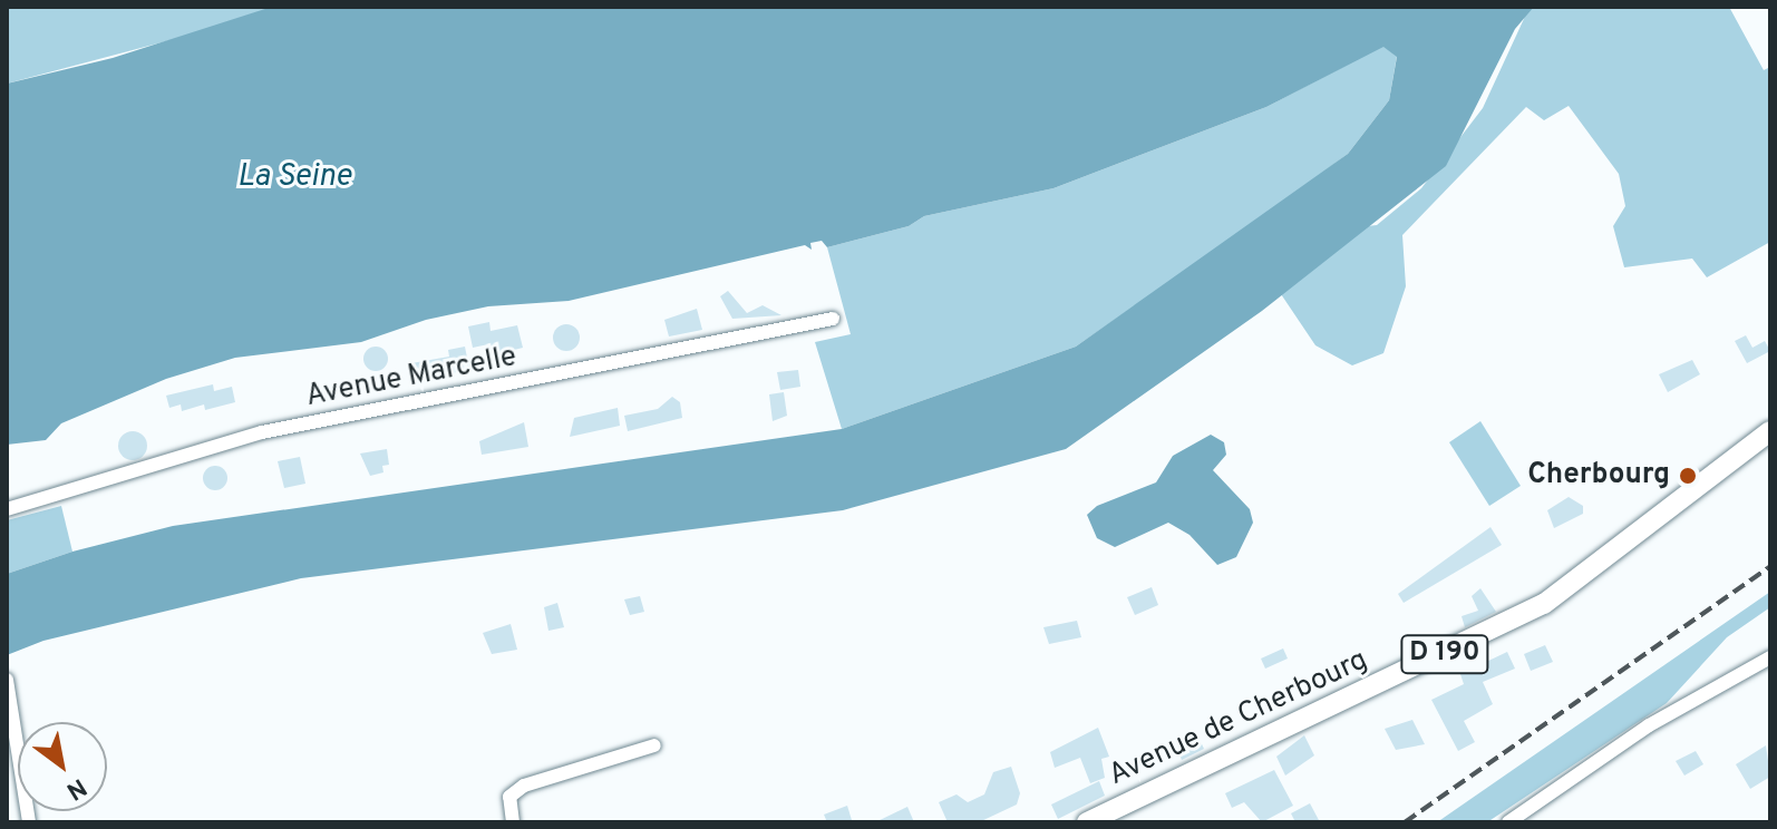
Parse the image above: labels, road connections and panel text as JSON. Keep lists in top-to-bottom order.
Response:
{
  "streets": {
    "main road": ["D 190", "Avenue de Cherbourg"],
    "street": ["Avenue Marcelle"]
  },
  "water": ["La Seine"],
  "places": ["Cherbourg"],
  "north": "bottom right"
}
